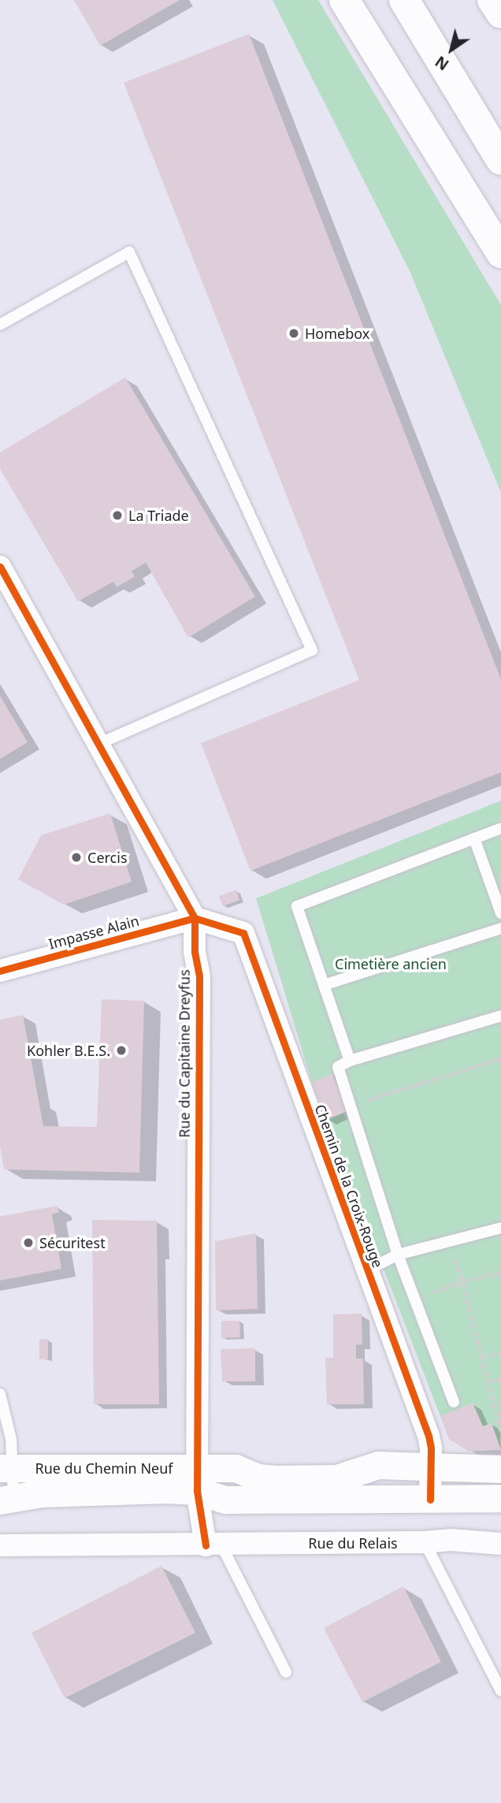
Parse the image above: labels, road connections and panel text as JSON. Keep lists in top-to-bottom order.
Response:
{
  "streets": {
    "street": [
      "Impasse Alain",
      "Rue du Capitaine Dreyfus",
      "Chemin de la Croix-Rouge",
      "Rue du Chemin Neuf",
      "Rue du Relais"
    ]
  },
  "crossings": [
    ["Impasse Alain", "Rue du Capitaine Dreyfus"],
    ["Impasse Alain", "Chemin de la Croix-Rouge"],
    ["Rue du Capitaine Dreyfus", "Chemin de la Croix-Rouge"],
    ["Rue du Capitaine Dreyfus", "Rue du Chemin Neuf"],
    ["Chemin de la Croix-Rouge", "Rue du Chemin Neuf"]
  ],
  "parks": ["Cimetière ancien"],
  "places": [
    "Homebox",
    "La Triade",
    "Cercis",
    "Kohler B.E.S.",
    "Sécuritest"
  ],
  "north": "bottom left"
}
